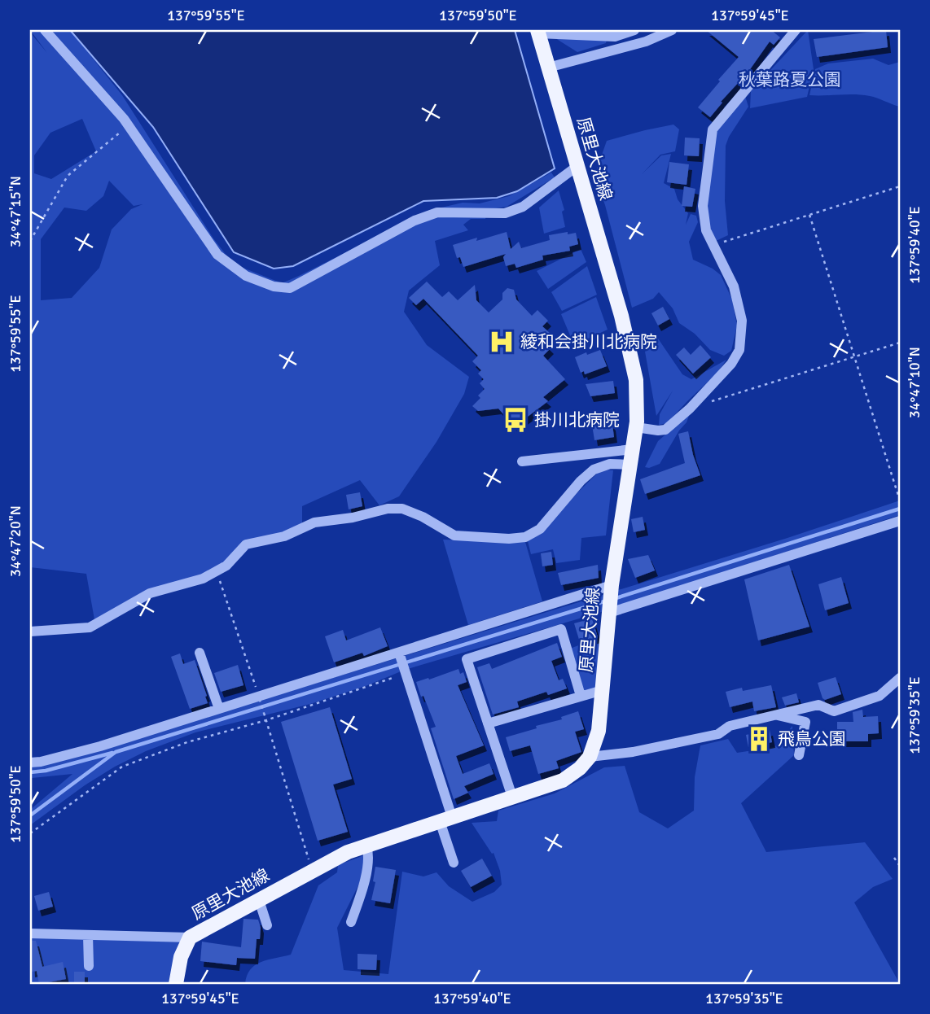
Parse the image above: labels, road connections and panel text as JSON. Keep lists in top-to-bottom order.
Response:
{
  "streets": {
    "main road": ["原里大池線"]
  },
  "parks": ["秋葉路夏公園"],
  "places": {
    "hospital": ["綾和会掛川北病院"],
    "bus stop": ["掛川北病院"],
    "building": ["飛鳥公園"]
  },
  "coordinates": [
    "137°59'55\"E",
    "137°59'50\"E",
    "137°59'45\"E",
    "34°47'15\"N",
    "137°59'40\"E",
    "34°47'10\"N",
    "34°47'20\"N",
    "137°59'35\"E"
  ]
}
